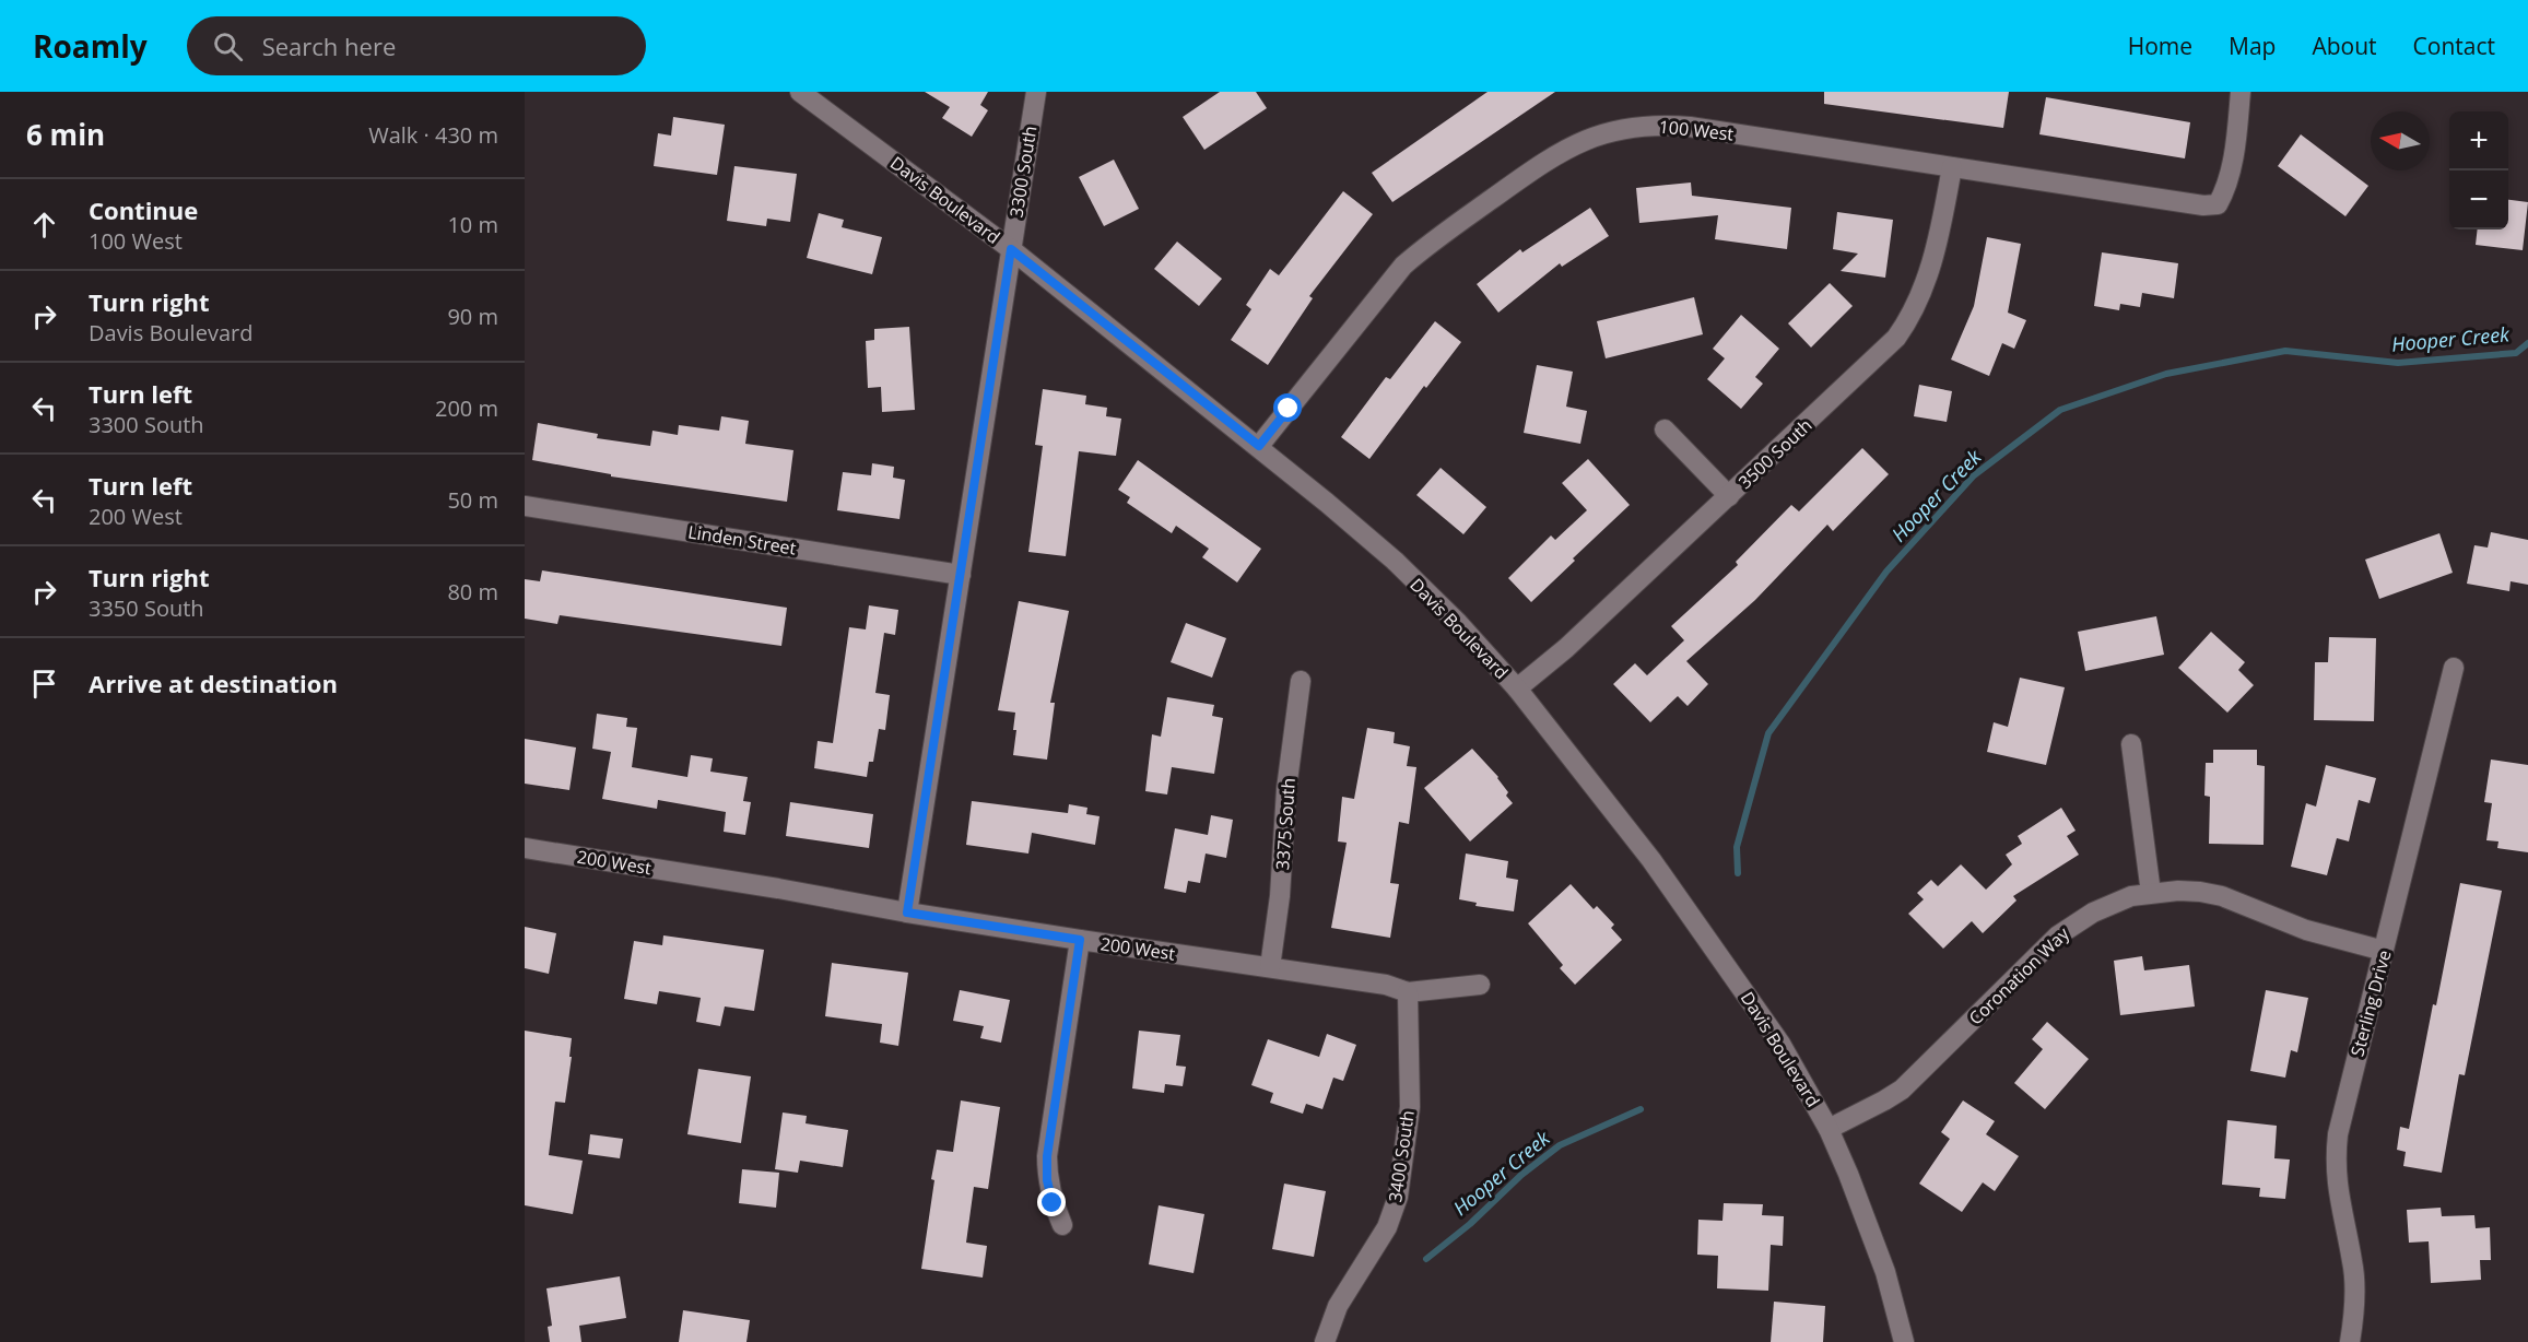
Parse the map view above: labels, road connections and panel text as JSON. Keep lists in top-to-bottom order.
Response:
{
  "streets": {
    "street": [
      "100 West",
      "3300 South",
      "Davis Boulevard",
      "3500 South",
      "Linden Street",
      "3375 South",
      "200 West",
      "Coronation Way",
      "Sterling Drive",
      "3400 South"
    ]
  },
  "crossings": [
    ["100 West", "Davis Boulevard"],
    ["100 West", "3500 South"],
    ["3300 South", "Davis Boulevard"],
    ["3300 South", "Linden Street"],
    ["3300 South", "200 West"],
    ["Davis Boulevard", "3500 South"],
    ["Davis Boulevard", "Coronation Way"],
    ["3375 South", "200 West"],
    ["200 West", "3400 South"],
    ["Coronation Way", "Sterling Drive"]
  ],
  "water": ["Hooper Creek"],
  "north": "left",
  "page": {
    "header": "Roamly",
    "search": "Search here",
    "nav": [
      "Home",
      "Map",
      "About",
      "Contact"
    ],
    "heading": ["6 min", "Walk · 430 m"],
    "map_buttons": ["+", "−"],
    "list": [
      ["Continue", "100 West", "10 m"],
      ["Turn right", "Davis Boulevard", "90 m"],
      ["Turn left", "3300 South", "200 m"],
      ["Turn left", "200 West", "50 m"],
      ["Turn right", "3350 South", "80 m"],
      "Arrive at destination"
    ]
  }
}
